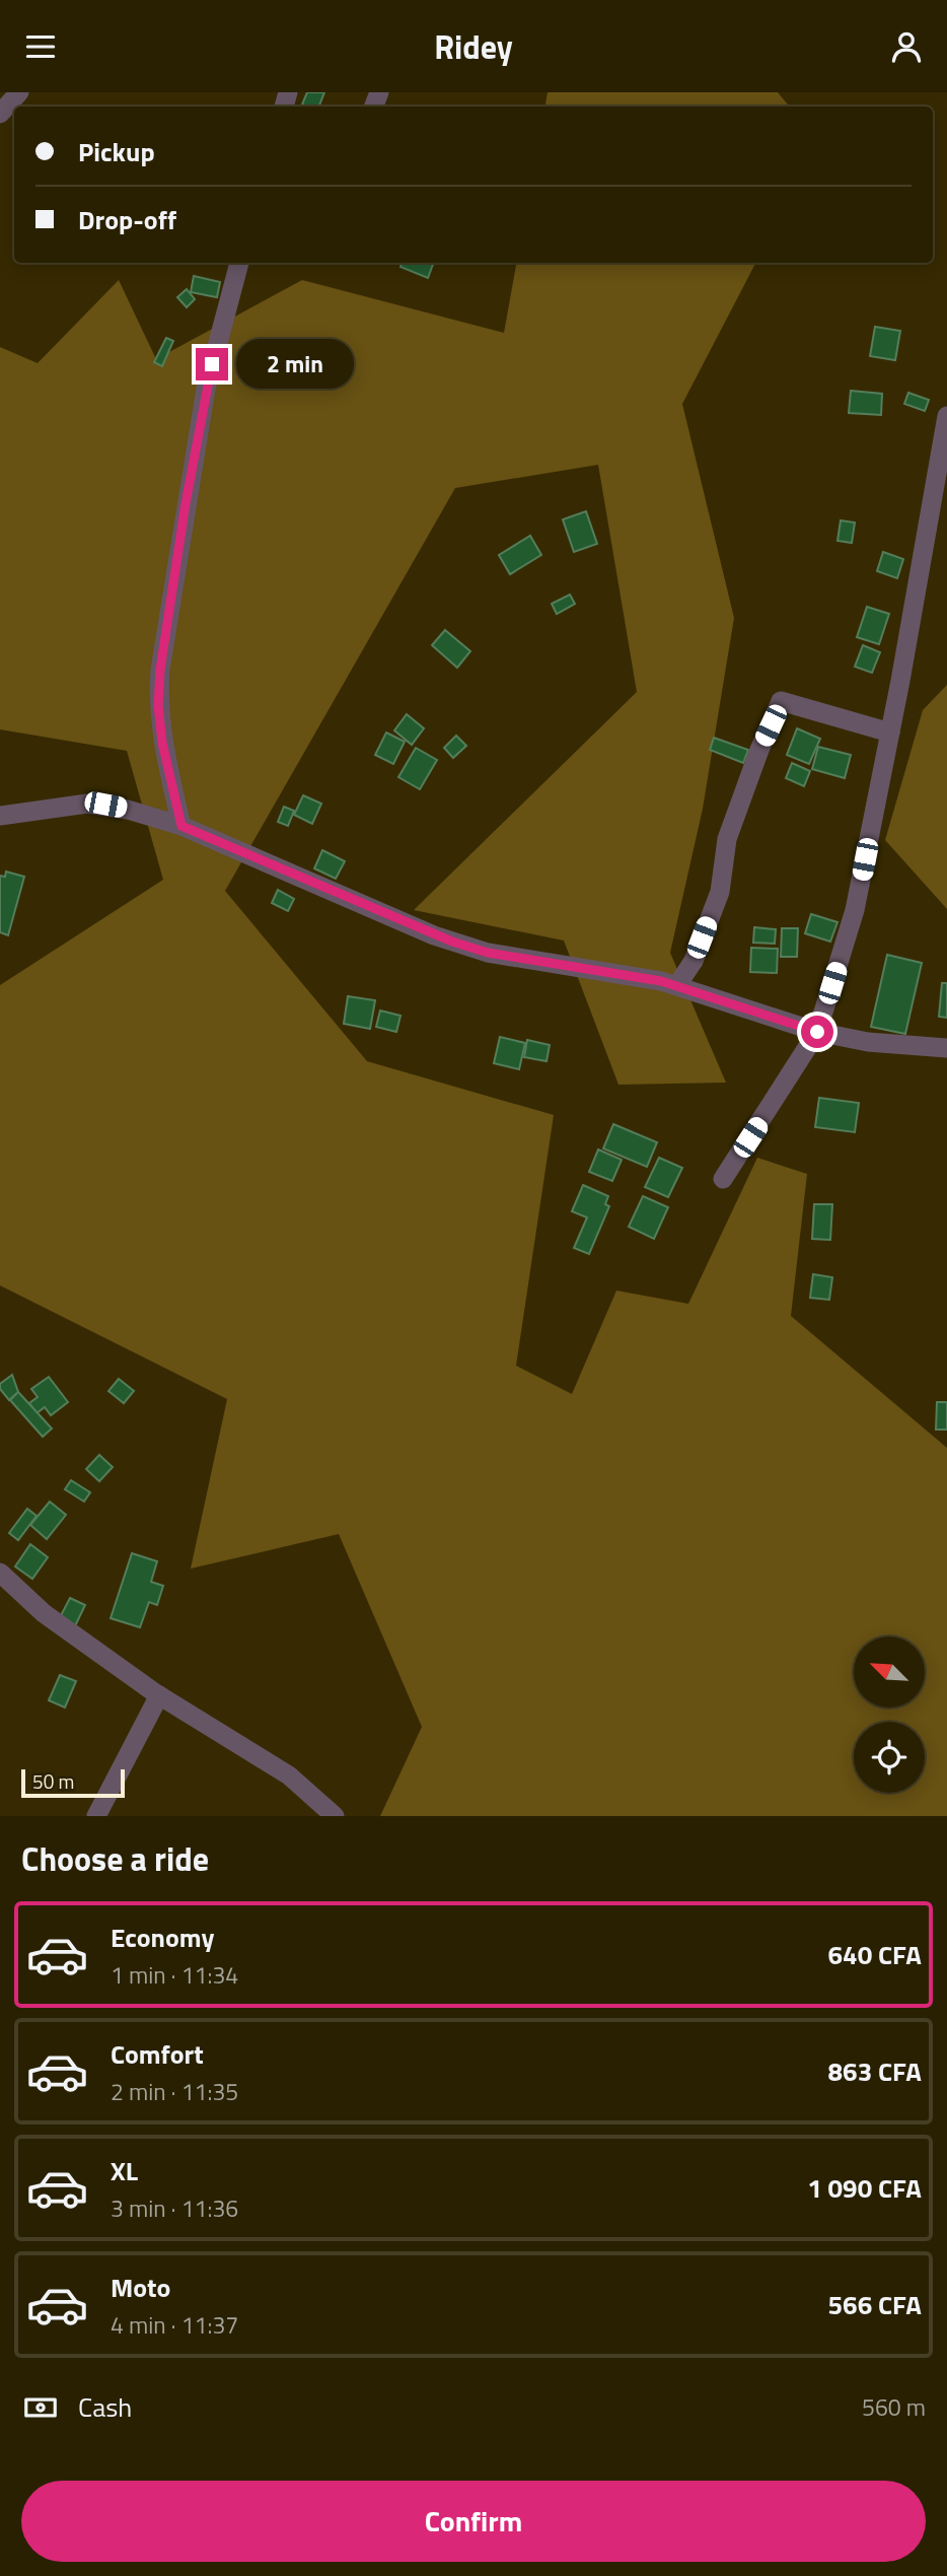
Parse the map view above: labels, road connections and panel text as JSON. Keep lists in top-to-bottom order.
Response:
{
  "scale_bar": "50 m",
  "north": "top left",
  "page": {
    "header": "Ridey",
    "banner": ["Pickup", "Drop-off"],
    "bubble": "2 min",
    "scale": "50 m",
    "heading": "Choose a ride",
    "list": [
      {
        "name": "Economy",
        "note": "1 min · 11:34",
        "value": "640 CFA"
      },
      {
        "name": "Comfort",
        "note": "2 min · 11:35",
        "value": "863 CFA"
      },
      {
        "name": "XL",
        "note": "3 min · 11:36",
        "value": "1 090 CFA"
      },
      {
        "name": "Moto",
        "note": "4 min · 11:37",
        "value": "566 CFA"
      }
    ],
    "pay": ["Cash", "560 m"],
    "buttons": "Confirm"
  }
}
